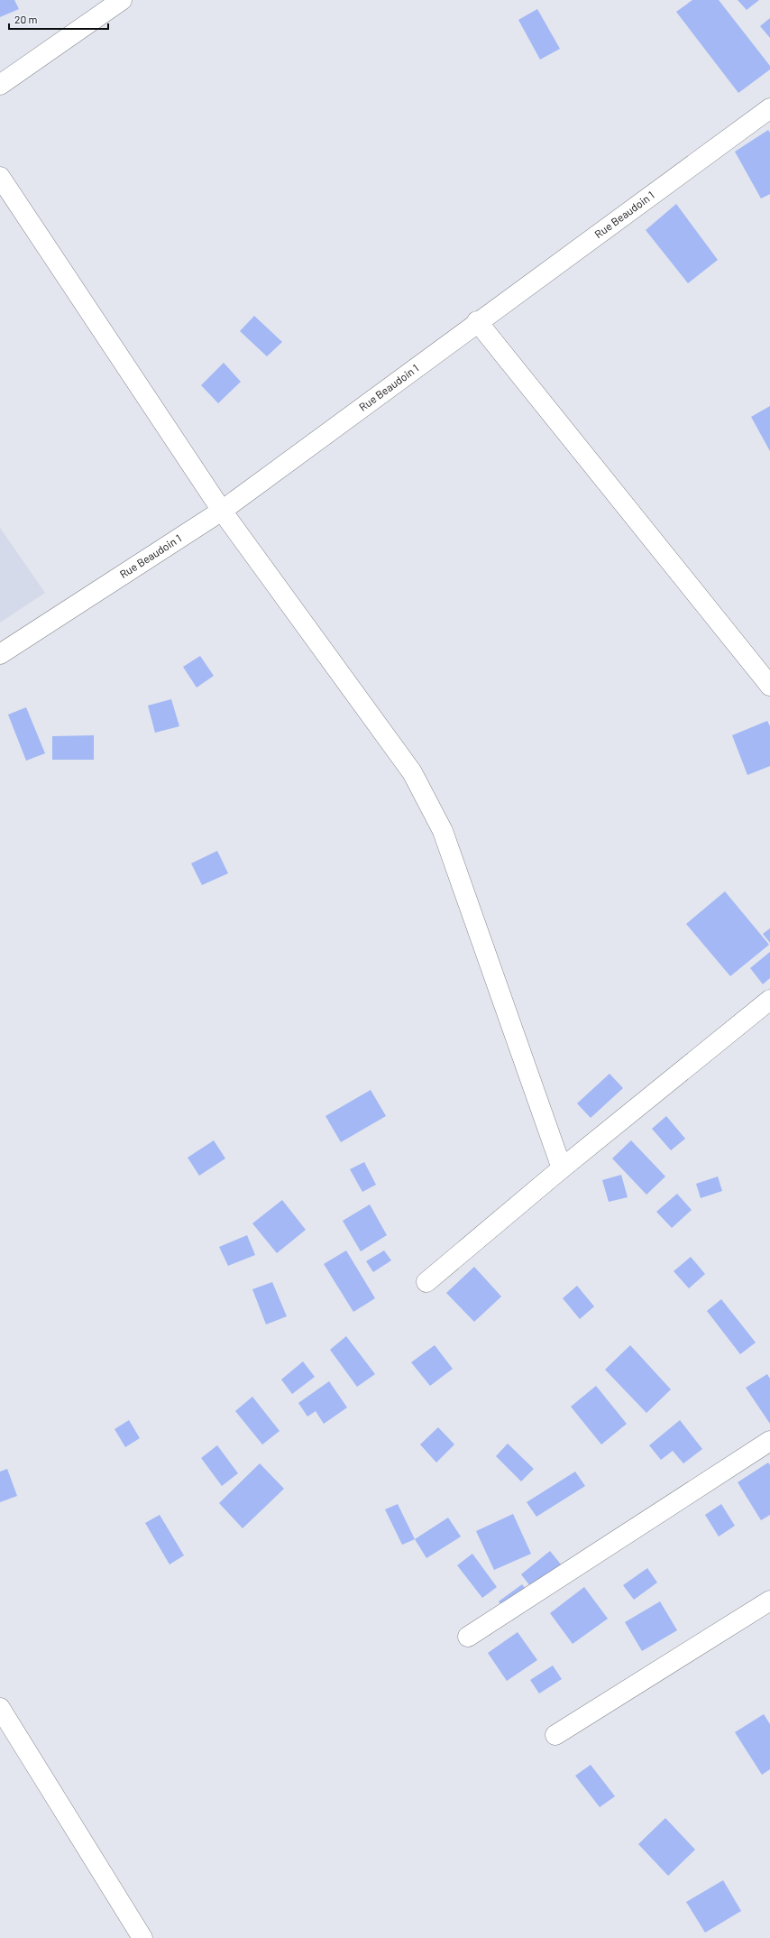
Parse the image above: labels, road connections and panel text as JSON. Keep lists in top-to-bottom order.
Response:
{
  "streets": {
    "street": ["Rue Beaudoin 1"]
  },
  "scale_bar": "20 m"
}
